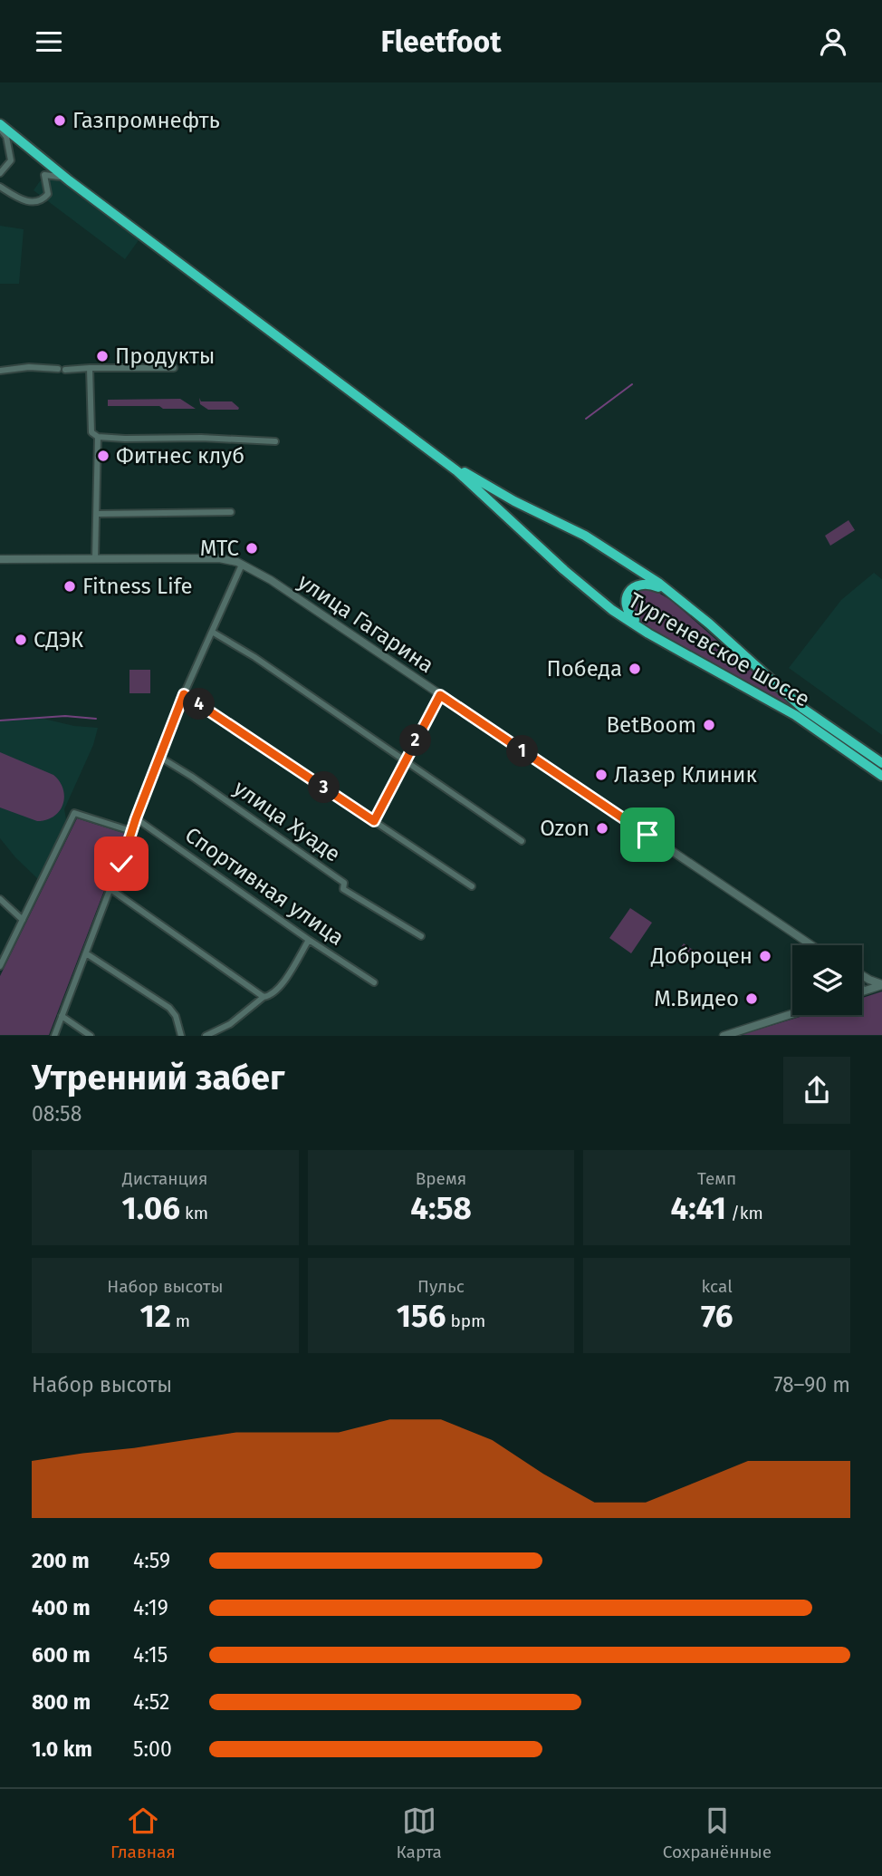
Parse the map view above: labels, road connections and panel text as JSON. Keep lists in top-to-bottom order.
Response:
{
  "streets": {
    "highway": ["Тургеневское шоссе"],
    "street": ["улица Гагарина", "улица Хуаде", "Спортивная улица"]
  },
  "places": [
    "Газпромнефть",
    "Продукты",
    "Фитнес клуб",
    "МТС",
    "Fitness Life",
    "СДЭК",
    "Победа",
    "BetBoom",
    "Лазер Клиник",
    "Ozon",
    "Доброцен",
    "М.Видео"
  ],
  "page": {
    "header": "Fleetfoot",
    "pins": [
      "4",
      "2",
      "1",
      "3"
    ],
    "heading": ["Утренний забег", "08:58"],
    "stats": [
      ["Дистанция", "1.06 km"],
      ["Время", "4:58"],
      ["Темп", "4:41 /km"],
      ["Набор высоты", "12 m"],
      ["Пульс", "156 bpm"],
      ["kcal", "76"]
    ],
    "chart": ["Набор высоты", "78–90 m"],
    "list": [
      {
        "name": "200 m",
        "note": "4:59"
      },
      {
        "name": "400 m",
        "note": "4:19"
      },
      {
        "name": "600 m",
        "note": "4:15"
      },
      {
        "name": "800 m",
        "note": "4:52"
      },
      {
        "name": "1.0 km",
        "note": "5:00"
      }
    ],
    "tabs": ["Главная", "Карта", "Сохранённые"]
  }
}
